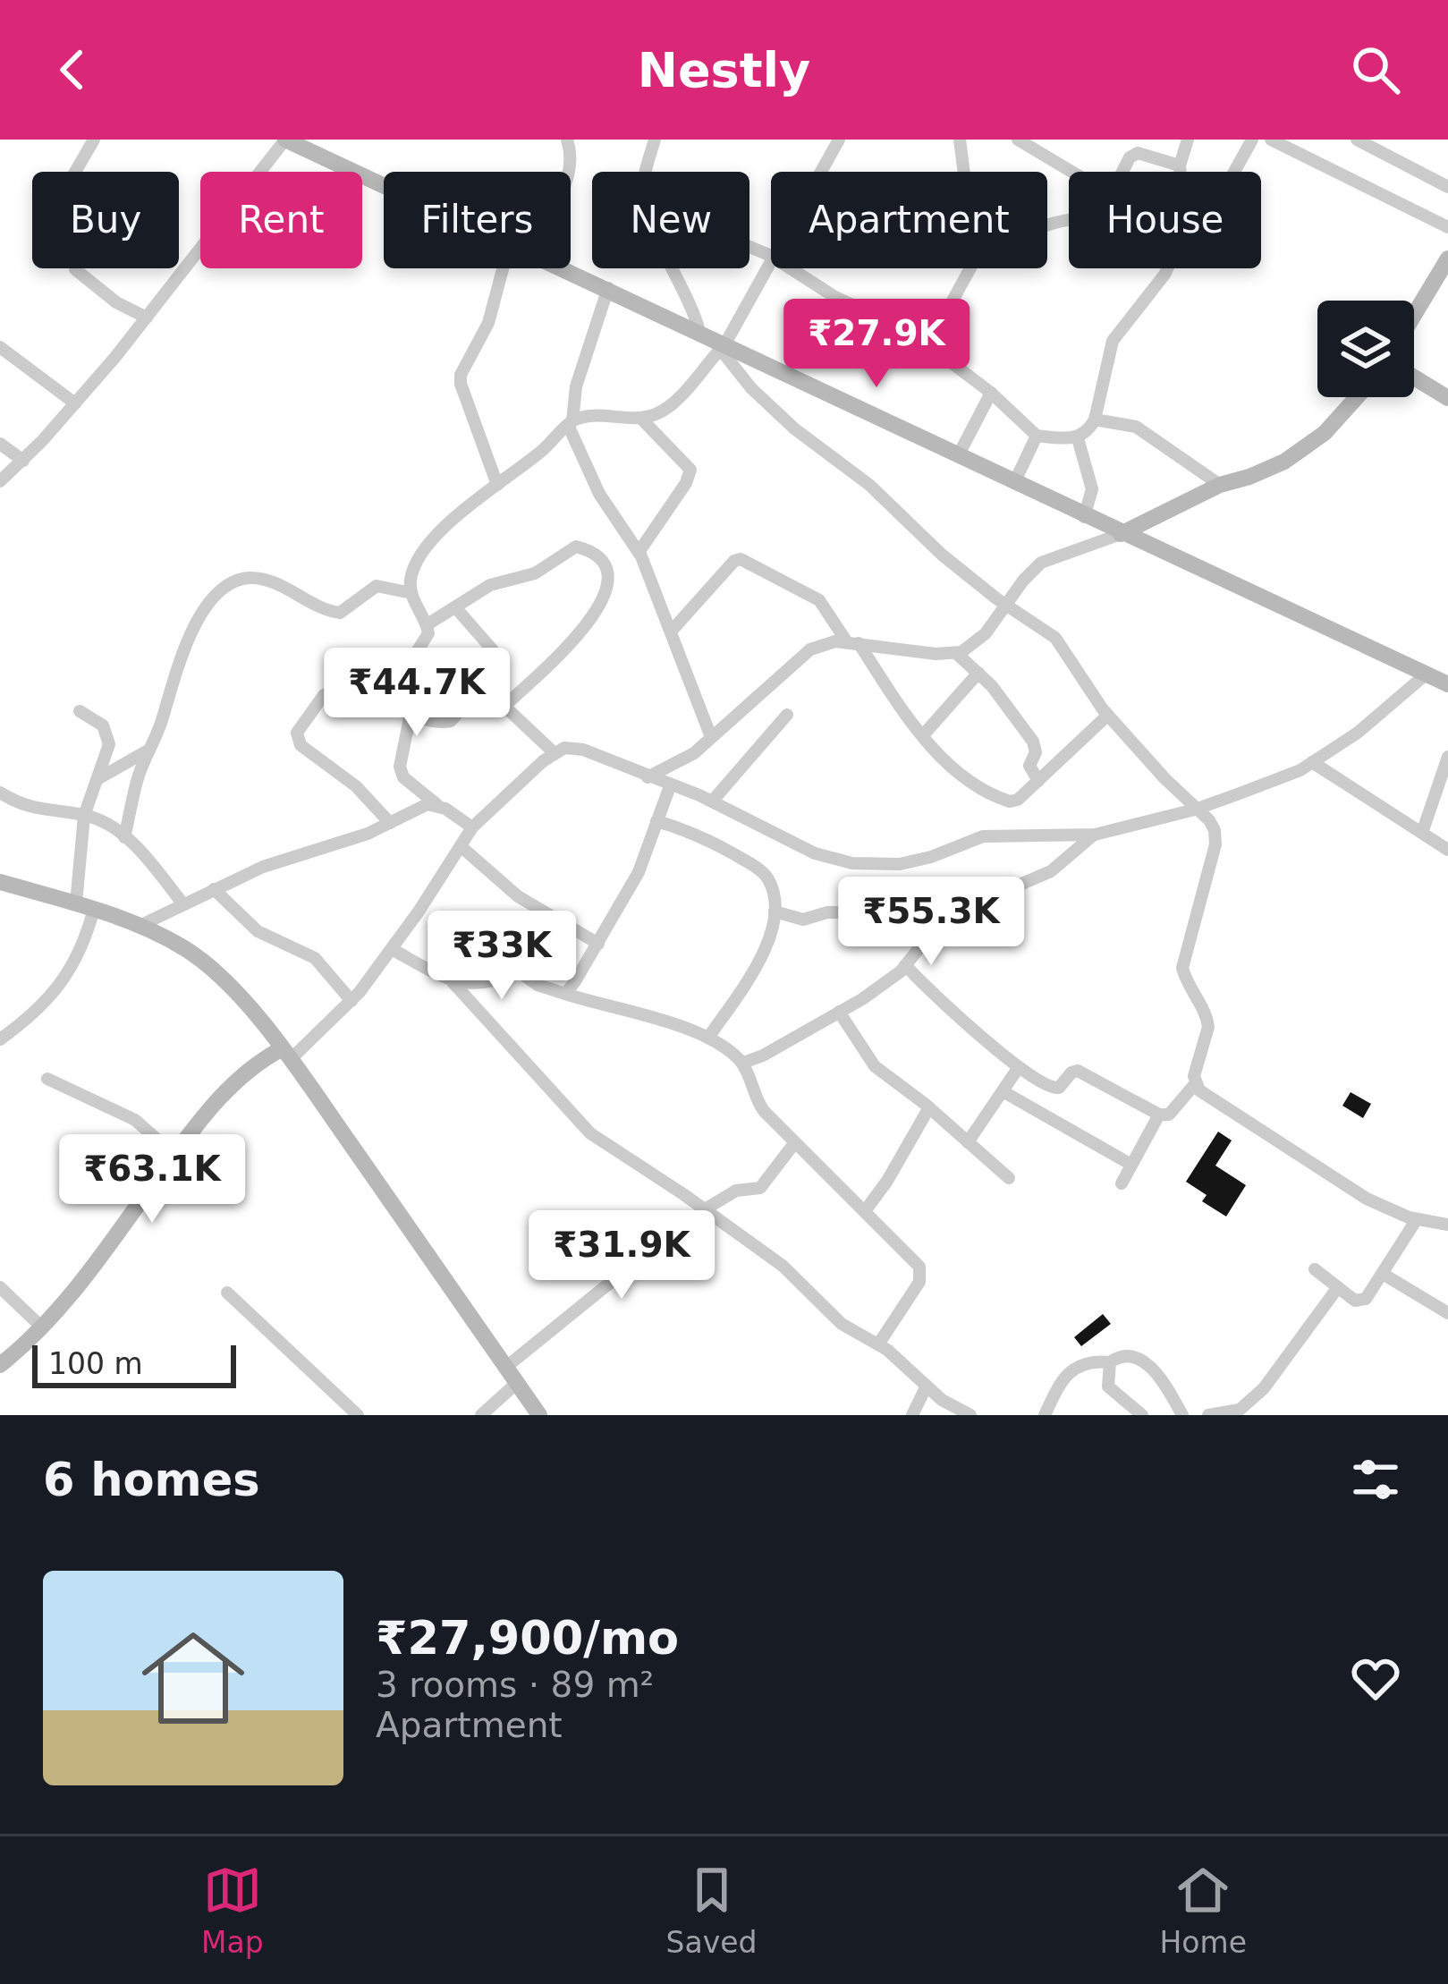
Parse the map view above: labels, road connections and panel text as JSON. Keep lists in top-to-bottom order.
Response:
{
  "scale_bar": "100 m",
  "page": {
    "header": "Nestly",
    "chip": [
      "Buy",
      "Rent",
      "Filters",
      "New",
      "Apartment",
      "House"
    ],
    "price": [
      "₹27.9K",
      "₹44.7K",
      "₹55.3K",
      "₹33K",
      "₹63.1K",
      "₹31.9K"
    ],
    "scale": "100 m",
    "heading": "6 homes",
    "list": [
      {
        "name": "₹27,900/mo",
        "note": "3 rooms · 89 m² · Apartment"
      }
    ],
    "tabs": ["Map", "Saved", "Home"]
  }
}
